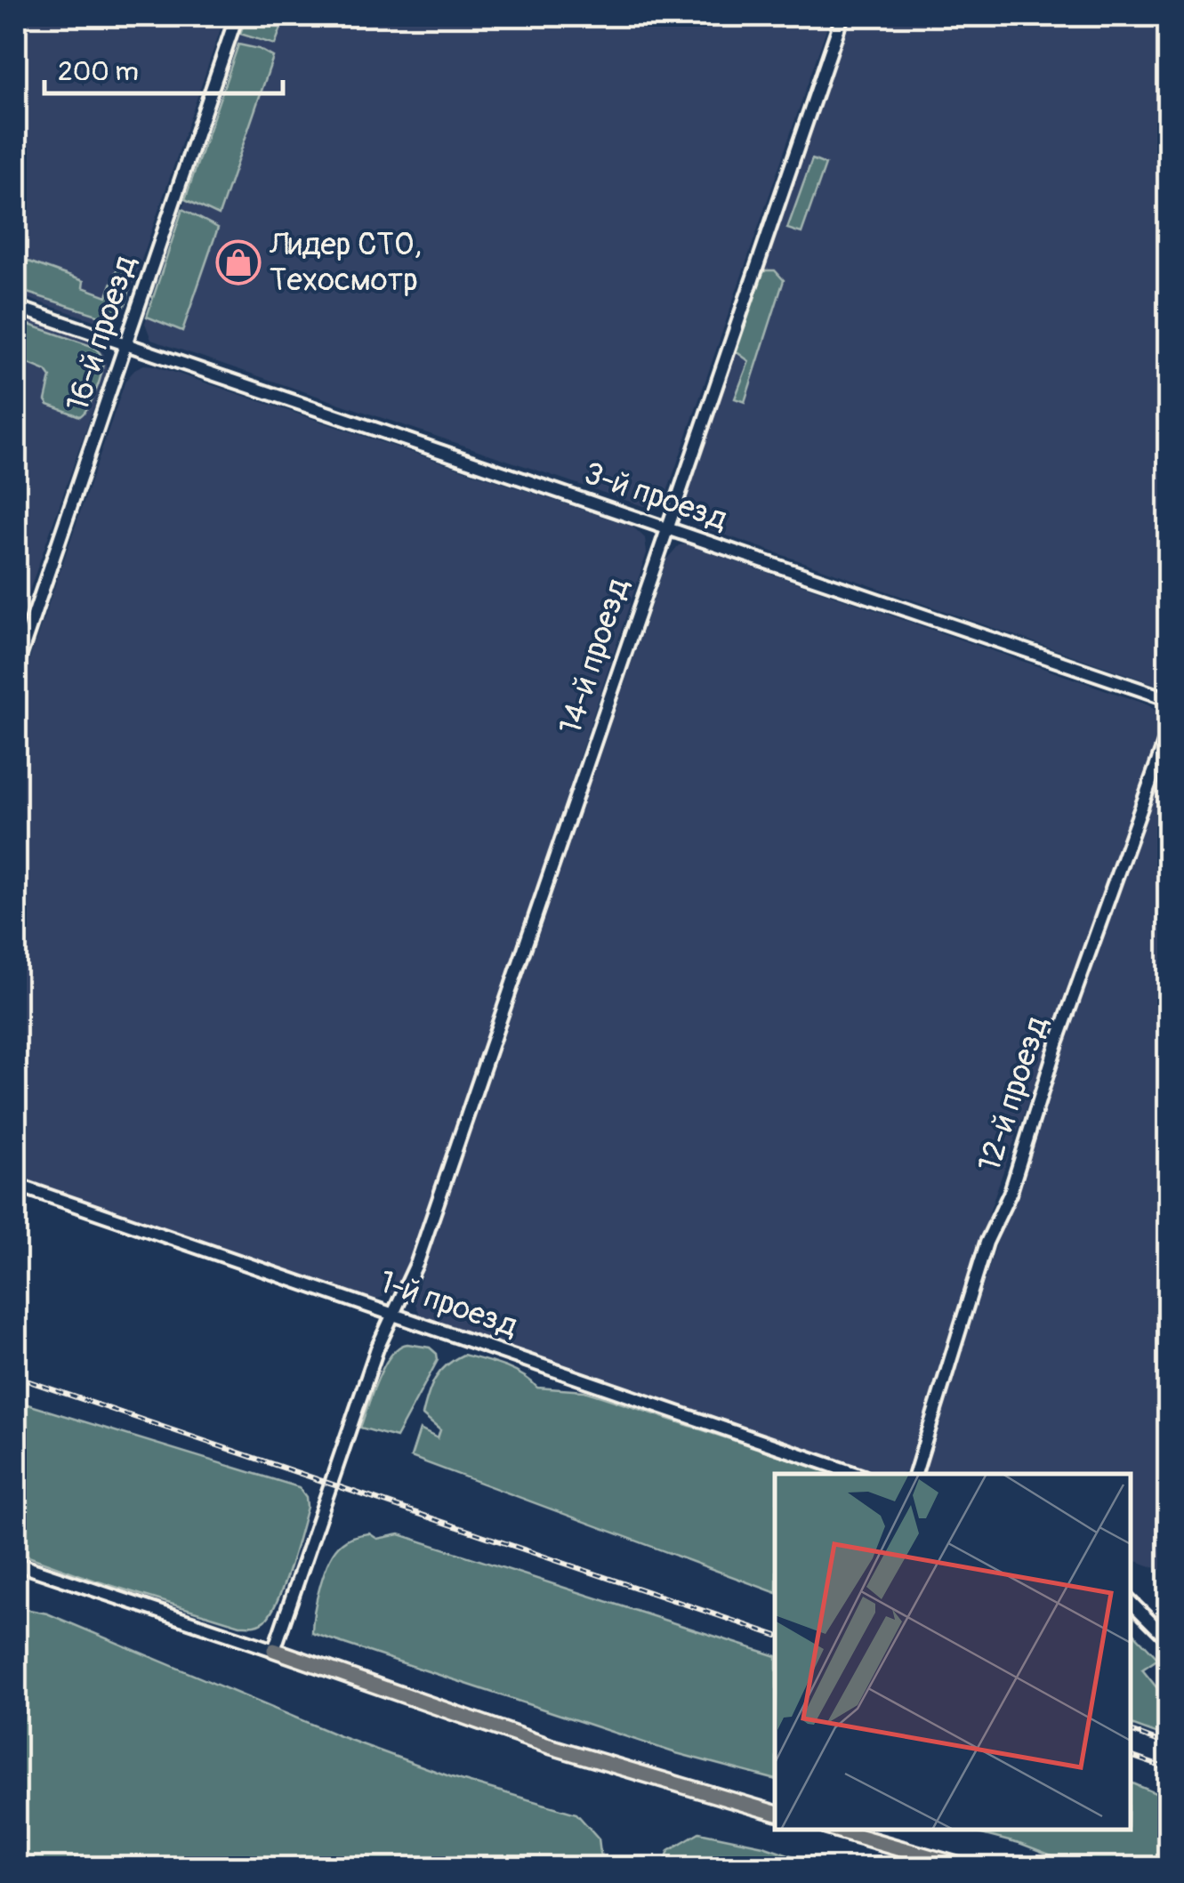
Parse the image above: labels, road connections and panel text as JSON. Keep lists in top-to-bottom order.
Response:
{
  "streets": {
    "street": [
      "16-й проезд",
      "3-й проезд",
      "14-й проезд",
      "12-й проезд",
      "1-й проезд"
    ]
  },
  "crossings": [
    ["16-й проезд", "3-й проезд"],
    ["3-й проезд", "14-й проезд"],
    ["14-й проезд", "1-й проезд"]
  ],
  "places": {
    "shop": ["Лидер СТО, Техосмотр"]
  },
  "scale_bar": "200 m"
}
